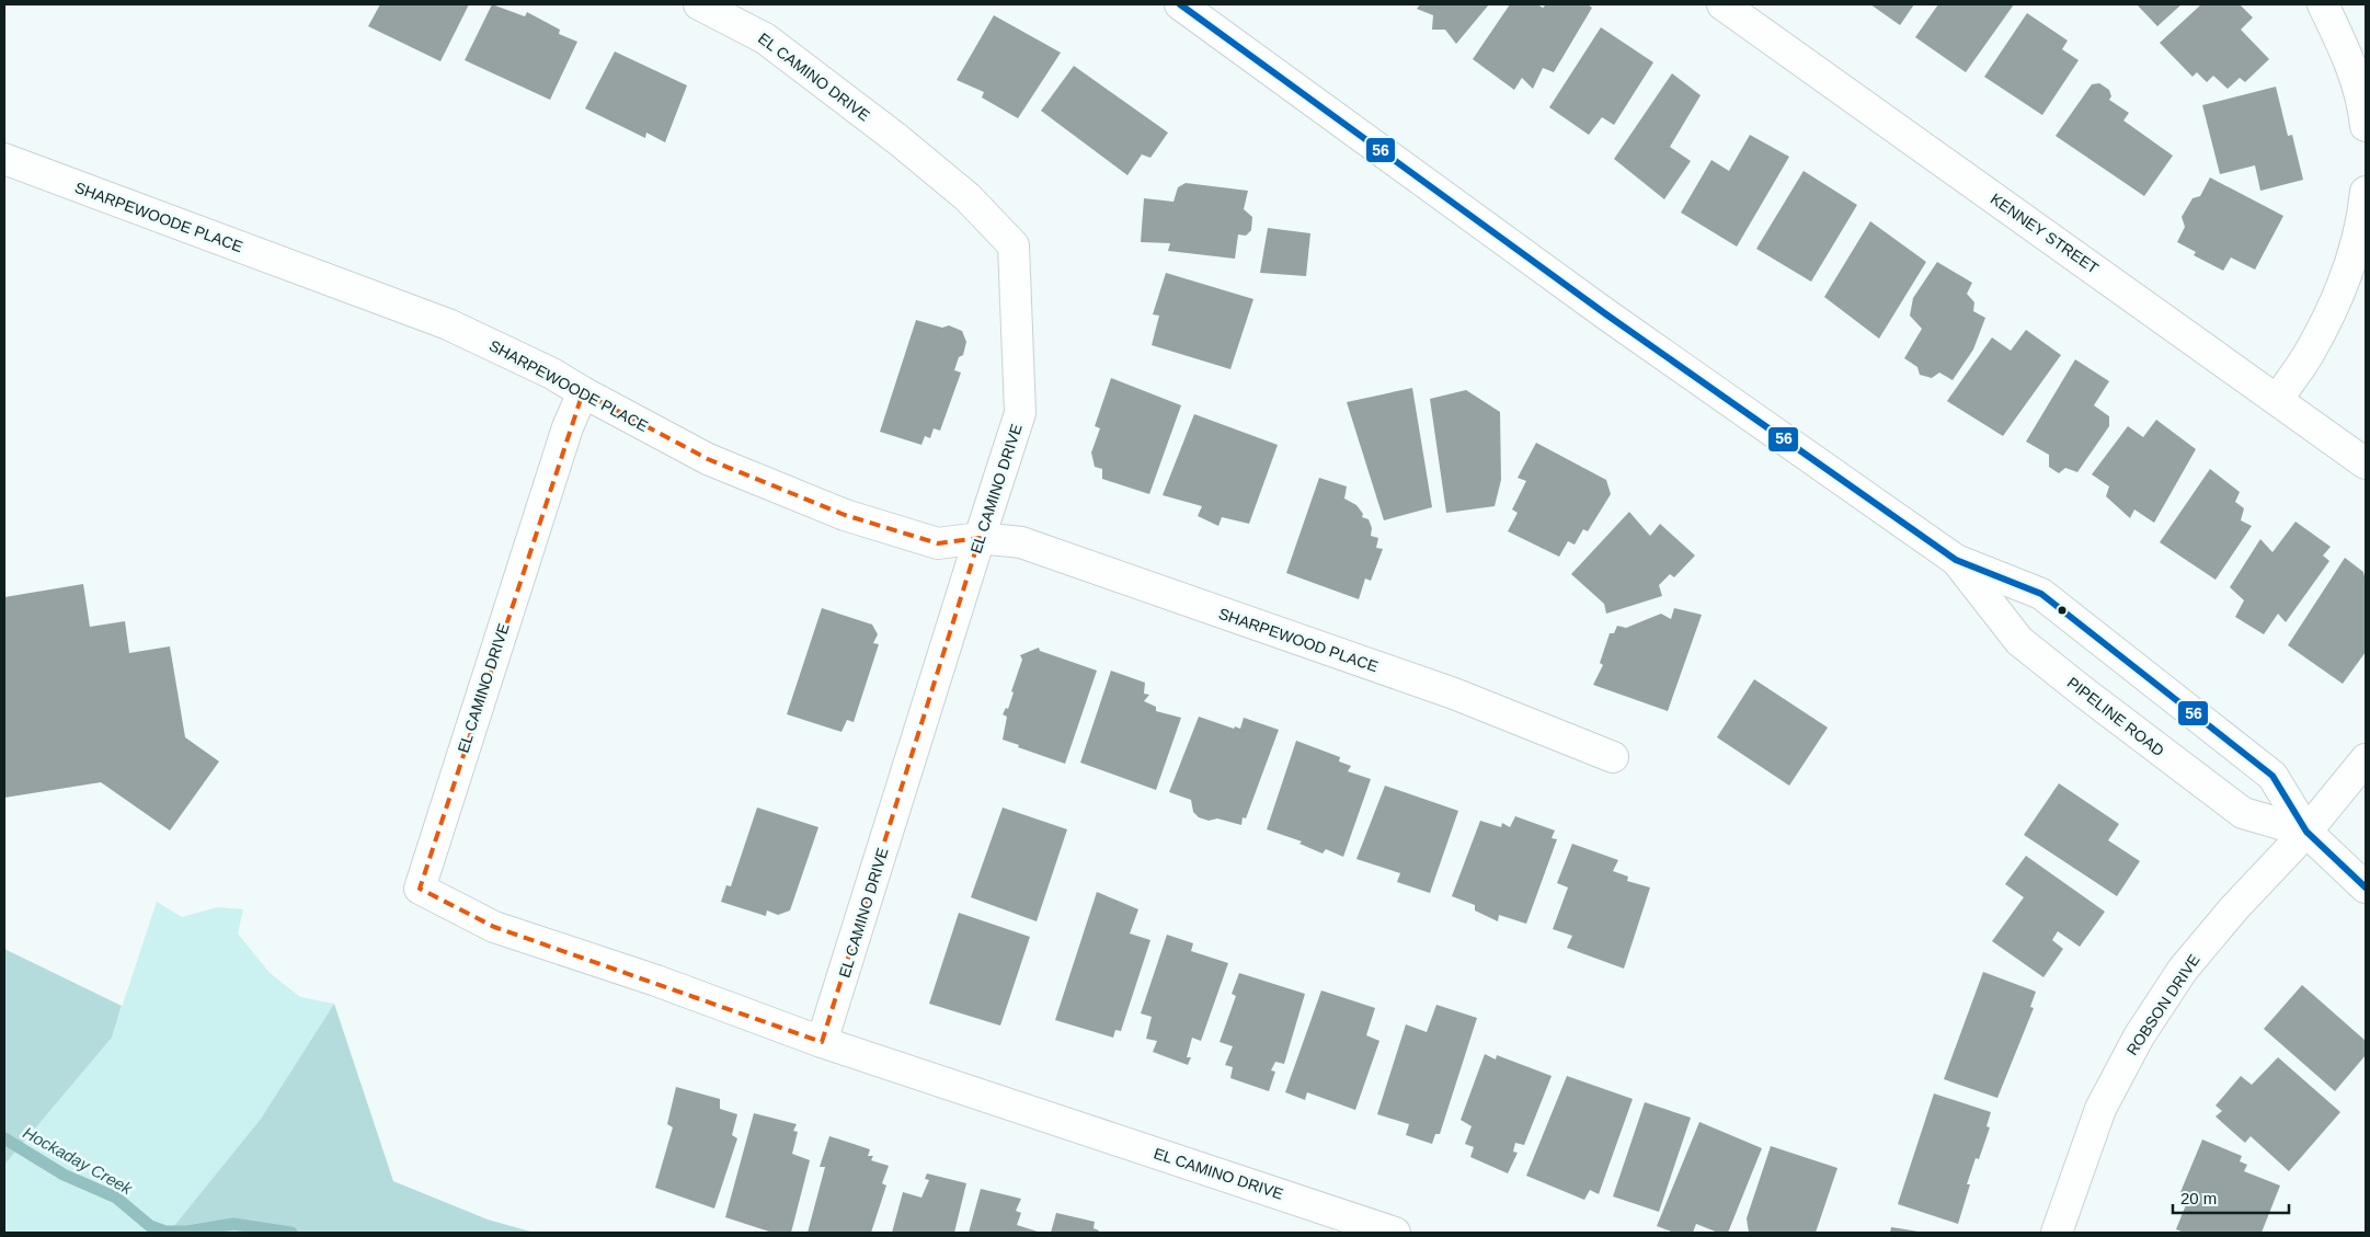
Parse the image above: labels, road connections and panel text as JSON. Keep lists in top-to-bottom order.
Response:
{
  "streets": {
    "street": [
      "EL CAMINO DRIVE",
      "SHARPEWOODE PLACE",
      "KENNEY STREET",
      "SHARPEWOOD PLACE",
      "PIPELINE ROAD",
      "ROBSON DRIVE"
    ]
  },
  "crossings": [
    ["EL CAMINO DRIVE", "SHARPEWOODE PLACE"],
    ["EL CAMINO DRIVE", "SHARPEWOOD PLACE"],
    ["SHARPEWOODE PLACE", "SHARPEWOOD PLACE"],
    ["PIPELINE ROAD", "ROBSON DRIVE"]
  ],
  "water": ["Hockaday Creek"],
  "lines": ["transit line 56"],
  "scale_bar": "20 m"
}
